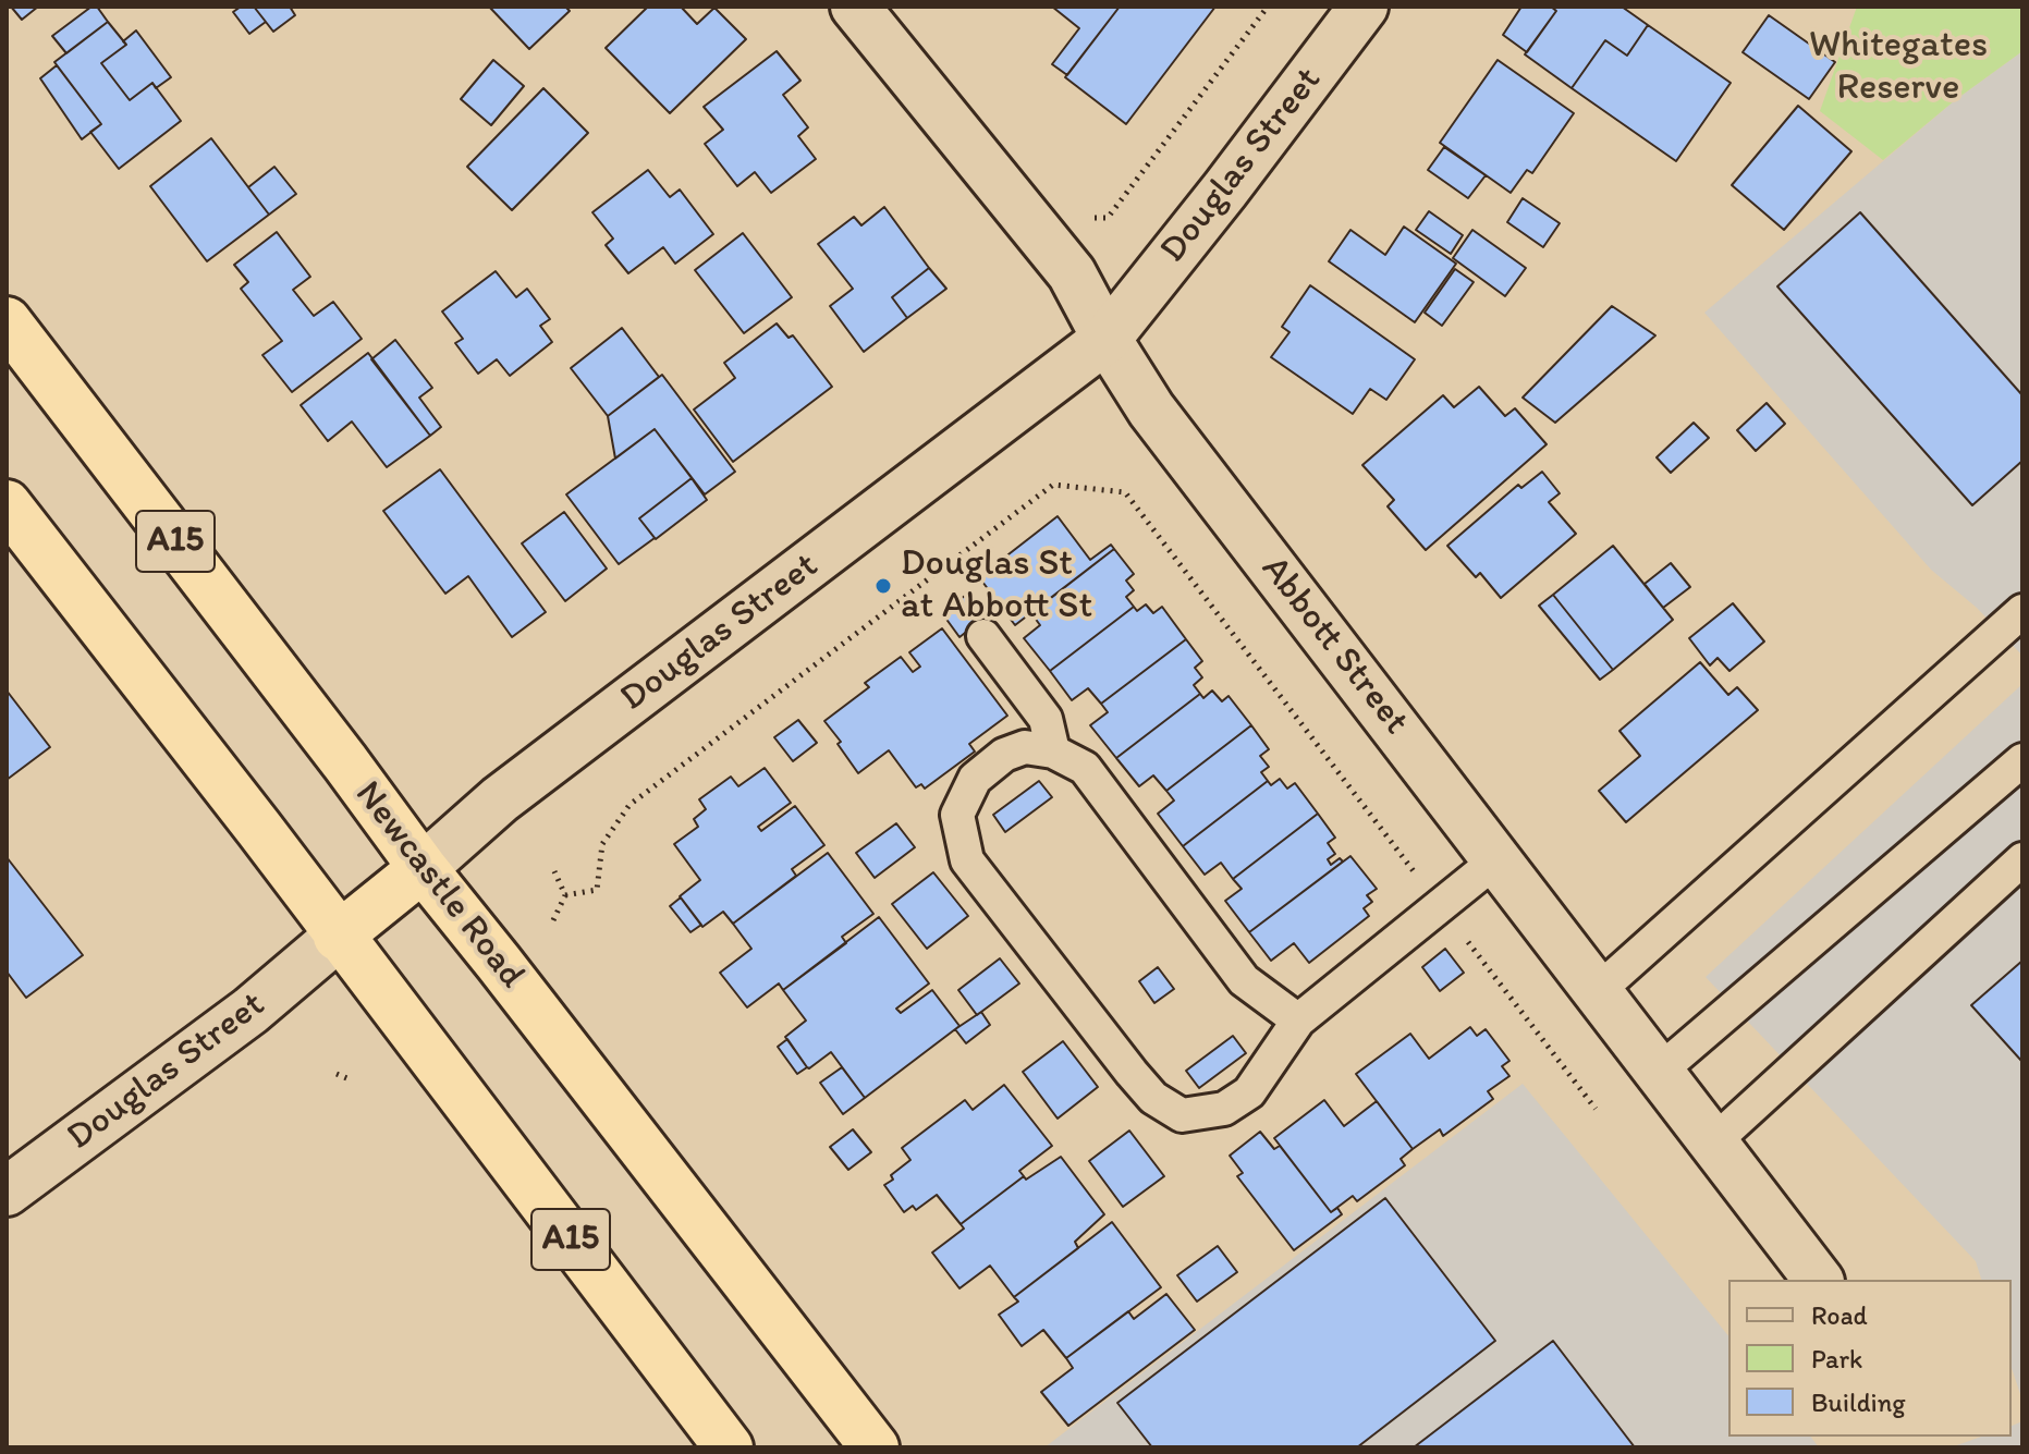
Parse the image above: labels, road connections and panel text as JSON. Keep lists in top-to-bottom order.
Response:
{
  "streets": {
    "highway": ["Douglas Street", "A15", "Newcastle Road"],
    "street": ["Abbott Street"]
  },
  "crossings": [
    ["Douglas Street", "A15"],
    ["Douglas Street", "Abbott Street"],
    ["Douglas Street", "Newcastle Road"]
  ],
  "parks": ["Whitegates Reserve"],
  "places": ["Douglas St at Abbott St"],
  "legend": ["Road", "Park", "Building"]
}
